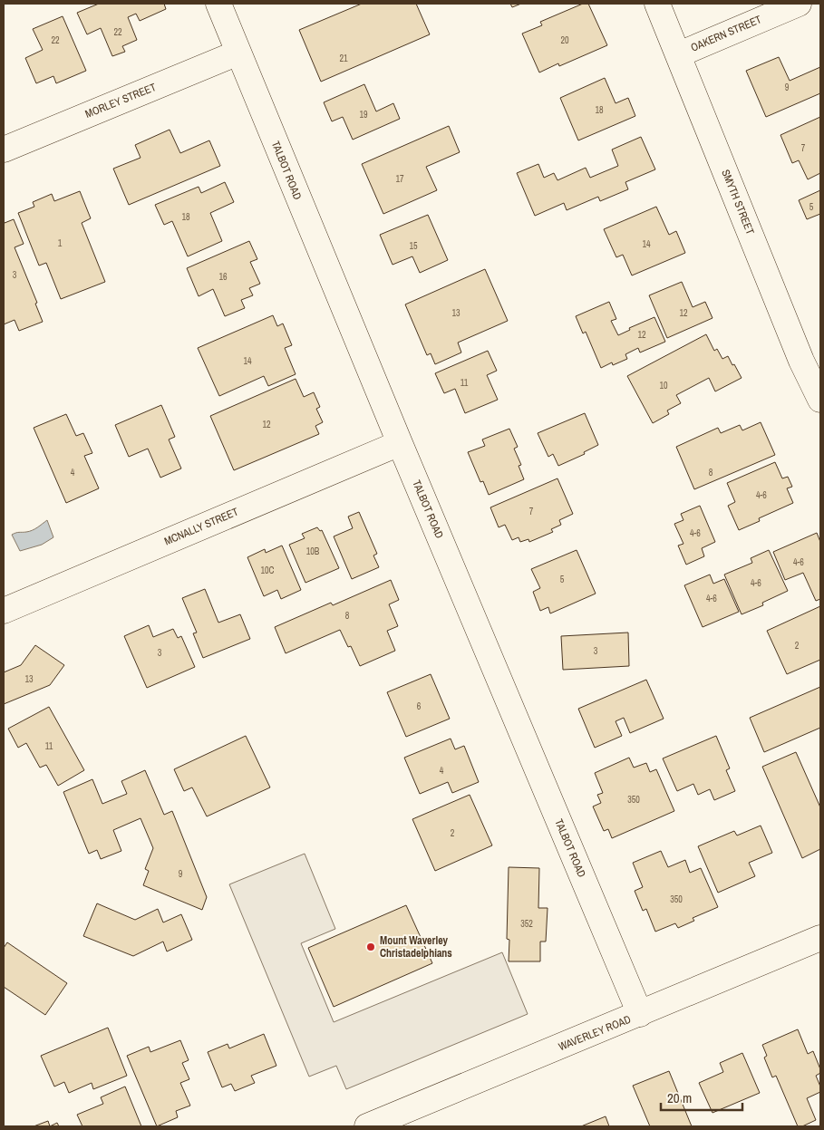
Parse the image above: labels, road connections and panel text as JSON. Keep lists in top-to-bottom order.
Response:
{
  "streets": {
    "street": [
      "OAKERN STREET",
      "MORLEY STREET",
      "TALBOT ROAD",
      "SMYTH STREET",
      "MCNALLY STREET",
      "WAVERLEY ROAD"
    ]
  },
  "crossings": [
    ["OAKERN STREET", "SMYTH STREET"],
    ["MORLEY STREET", "TALBOT ROAD"],
    ["TALBOT ROAD", "MCNALLY STREET"],
    ["TALBOT ROAD", "WAVERLEY ROAD"]
  ],
  "places": ["Mount Waverley Christadelphians"],
  "house_numbers": [
    "22",
    "22",
    "20",
    "21",
    "9",
    "18",
    "19",
    "7",
    "17",
    "5",
    "18",
    "1",
    "14",
    "15",
    "3",
    "16",
    "13",
    "12",
    "12",
    "14",
    "11",
    "10",
    "12",
    "4",
    "8",
    "4-6",
    "7",
    "4-6",
    "10B",
    "4-6",
    "10C",
    "5",
    "4-6",
    "4-6",
    "8",
    "2",
    "3",
    "3",
    "13",
    "6",
    "11",
    "4",
    "350",
    "2",
    "9",
    "350",
    "352"
  ],
  "scale_bar": "20 m"
}
